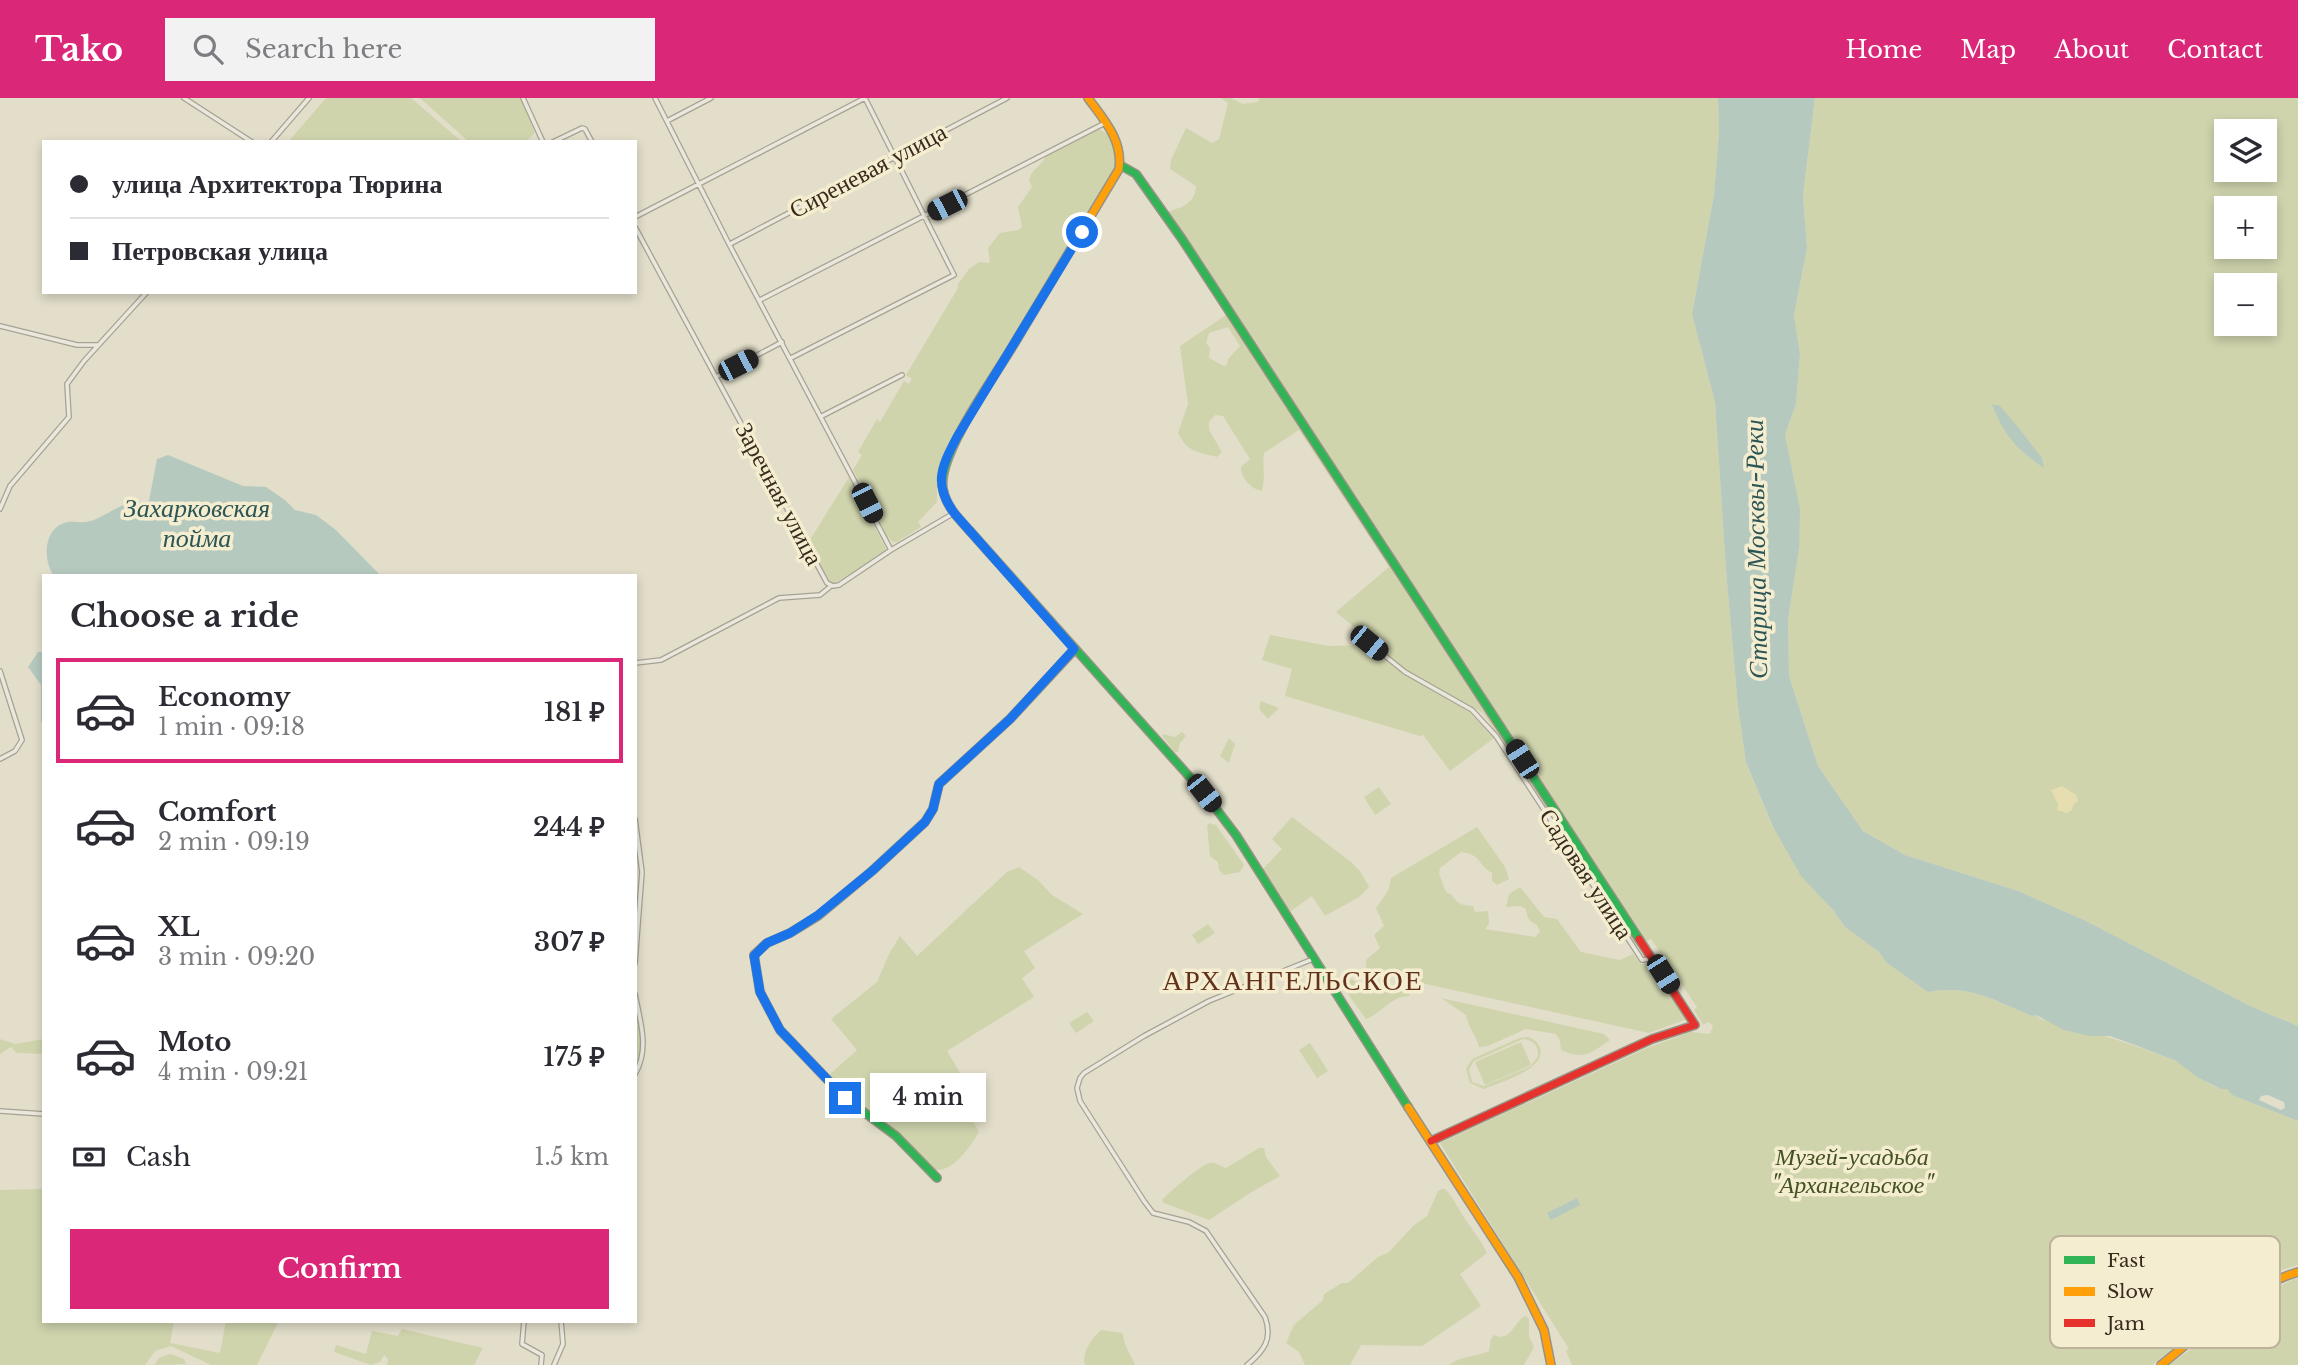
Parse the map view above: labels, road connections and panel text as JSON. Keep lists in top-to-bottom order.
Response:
{
  "streets": {
    "street": ["Сиреневая улица", "Заречная улица", "Садовая улица"]
  },
  "districts": ["АРХАНГЕЛЬСКОЕ"],
  "water": ["Захарковская пойма", "Старица Москвы-Реки"],
  "parks": ["Музей-усадьба \"Архангельское\""],
  "legend": ["Fast", "Slow", "Jam"],
  "page": {
    "header": "Tako",
    "search": "Search here",
    "nav": [
      "Home",
      "Map",
      "About",
      "Contact"
    ],
    "map_buttons": ["+", "−"],
    "banner": ["улица Архитектора Тюрина", "Петровская улица"],
    "heading": "Choose a ride",
    "list": [
      {
        "name": "Economy",
        "note": "1 min · 09:18",
        "value": "181 ₽"
      },
      {
        "name": "Comfort",
        "note": "2 min · 09:19",
        "value": "244 ₽"
      },
      {
        "name": "XL",
        "note": "3 min · 09:20",
        "value": "307 ₽"
      },
      {
        "name": "Moto",
        "note": "4 min · 09:21",
        "value": "175 ₽"
      }
    ],
    "bubble": "4 min",
    "pay": ["Cash", "1.5 km"],
    "buttons": "Confirm"
  }
}
